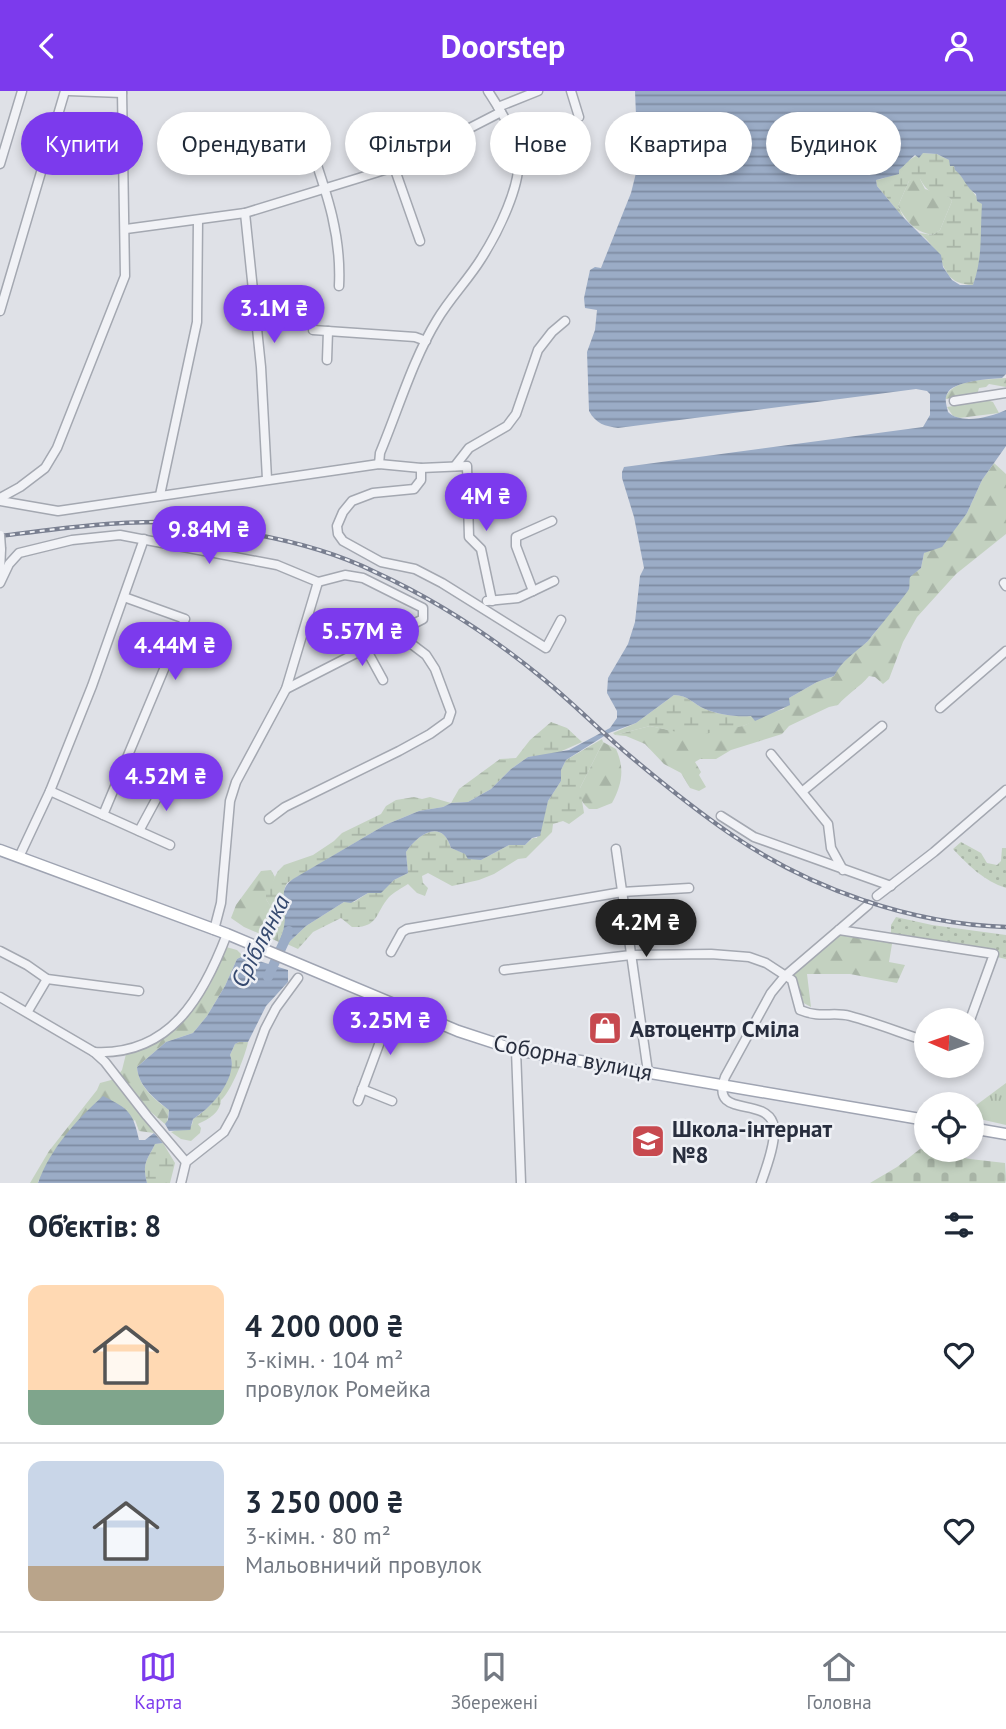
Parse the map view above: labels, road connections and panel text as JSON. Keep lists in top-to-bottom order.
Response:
{
  "streets": {
    "main road": ["Соборна вулиця"]
  },
  "water": ["Сріблянка"],
  "places": {
    "shop": ["Автоцентр Сміла"],
    "school or university": ["Школа-інтернат №8"]
  },
  "north": "left",
  "page": {
    "header": "Doorstep",
    "chip": [
      "Купити",
      "Орендувати",
      "Фільтри",
      "Нове",
      "Квартира",
      "Будинок"
    ],
    "price": [
      "3.1M ₴",
      "4M ₴",
      "9.84M ₴",
      "5.57M ₴",
      "4.44M ₴",
      "4.52M ₴",
      "4.2M ₴",
      "3.25M ₴"
    ],
    "heading": "Об’єктів: 8",
    "list": [
      {
        "name": "4 200 000 ₴",
        "note": "3-кімн. · 104 m² · провулок Ромейка"
      },
      {
        "name": "3 250 000 ₴",
        "note": "3-кімн. · 80 m² · Мальовничий провулок"
      }
    ],
    "tabs": ["Карта", "Збережені", "Головна"]
  }
}
